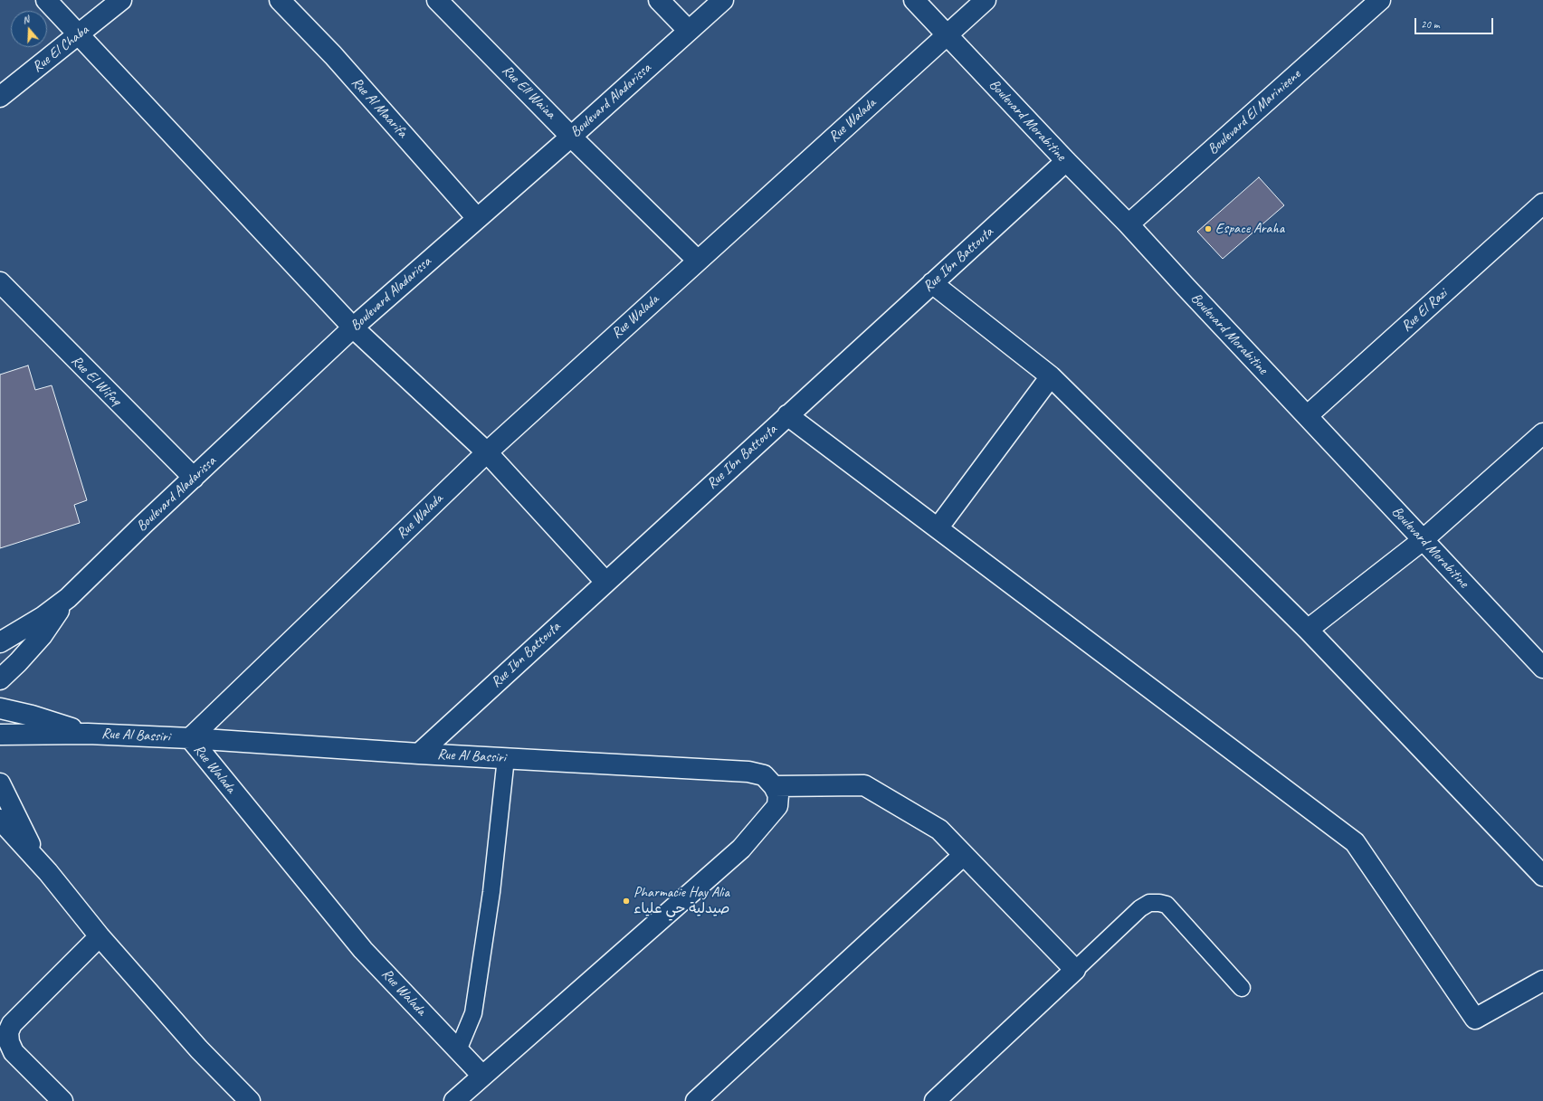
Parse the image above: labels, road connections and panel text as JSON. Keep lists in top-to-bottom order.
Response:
{
  "streets": {
    "street": [
      "Rue El Chaba",
      "Rue Ell Waiaa",
      "Boulevard Aladarissa",
      "Rue Al Maarifa",
      "Boulevard El Marinieene",
      "Rue Walada",
      "Boulevard Morabitine",
      "Rue Ibn Battouta",
      "Rue El Razi",
      "Rue El Wifaq",
      "Rue Al Bassiri"
    ]
  },
  "crossings": [
    ["Rue Ell Waiaa", "Boulevard Aladarissa"],
    ["Rue Ell Waiaa", "Rue Walada"],
    ["Boulevard Aladarissa", "Rue Al Maarifa"],
    ["Boulevard Aladarissa", "Rue El Wifaq"],
    ["Boulevard El Marinieene", "Boulevard Morabitine"],
    ["Rue Walada", "Boulevard Morabitine"],
    ["Rue Walada", "Rue Al Bassiri"],
    ["Boulevard Morabitine", "Rue Ibn Battouta"],
    ["Boulevard Morabitine", "Rue El Razi"],
    ["Rue Ibn Battouta", "Rue Al Bassiri"]
  ],
  "places": ["Espace Araha", "Pharmacie Hay Alia صيدلية حي علياء"],
  "scale_bar": "20 m",
  "north": "top"
}
